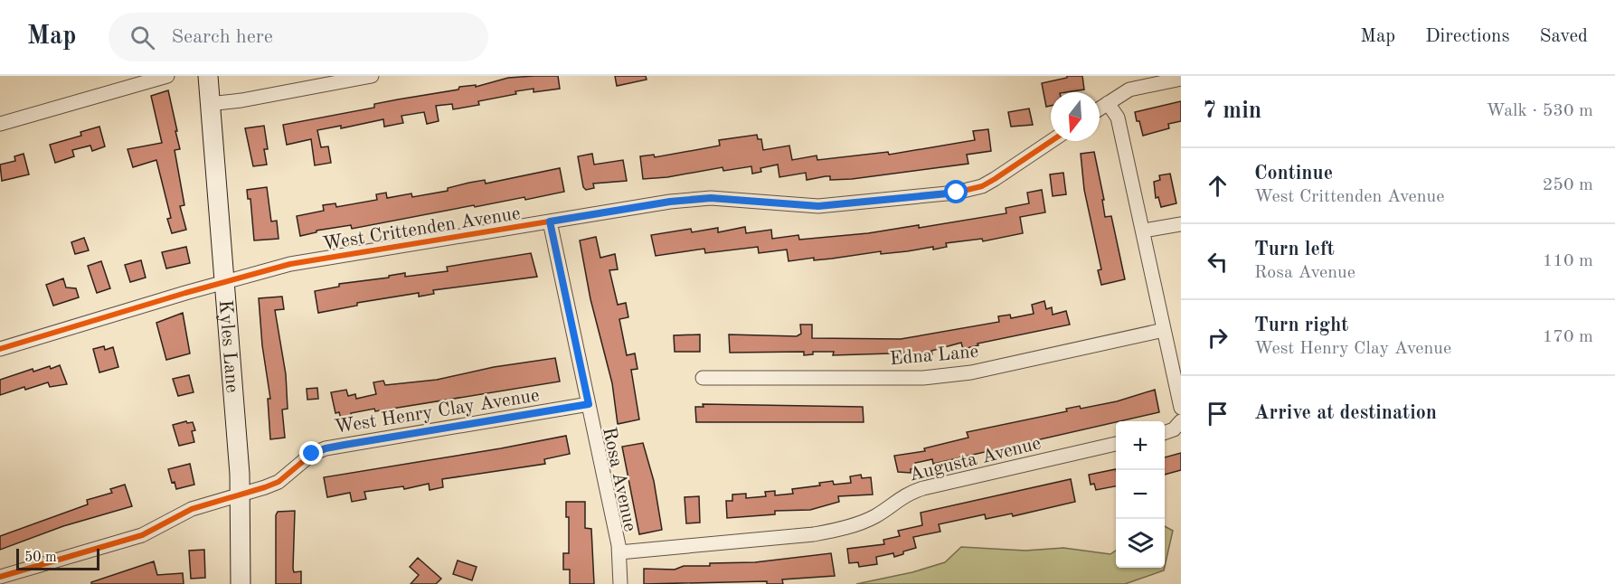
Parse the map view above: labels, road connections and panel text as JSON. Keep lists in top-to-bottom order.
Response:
{
  "streets": {
    "main road": ["Kyles Lane"],
    "street": [
      "West Crittenden Avenue",
      "Edna Lane",
      "West Henry Clay Avenue",
      "Augusta Avenue",
      "Rosa Avenue"
    ]
  },
  "crossings": [
    ["West Crittenden Avenue", "Kyles Lane"],
    ["West Crittenden Avenue", "Rosa Avenue"],
    ["Kyles Lane", "West Henry Clay Avenue"],
    ["West Henry Clay Avenue", "Rosa Avenue"],
    ["Augusta Avenue", "Rosa Avenue"]
  ],
  "scale_bar": "50 m",
  "north": "bottom",
  "page": {
    "header": "Map",
    "search": "Search here",
    "nav": ["Map", "Directions", "Saved"],
    "heading": ["7 min", "Walk · 530 m"],
    "list": [
      ["Continue", "West Crittenden Avenue", "250 m"],
      ["Turn left", "Rosa Avenue", "110 m"],
      ["Turn right", "West Henry Clay Avenue", "170 m"],
      "Arrive at destination"
    ],
    "map_buttons": ["+", "−"],
    "scale": "50 m"
  }
}
